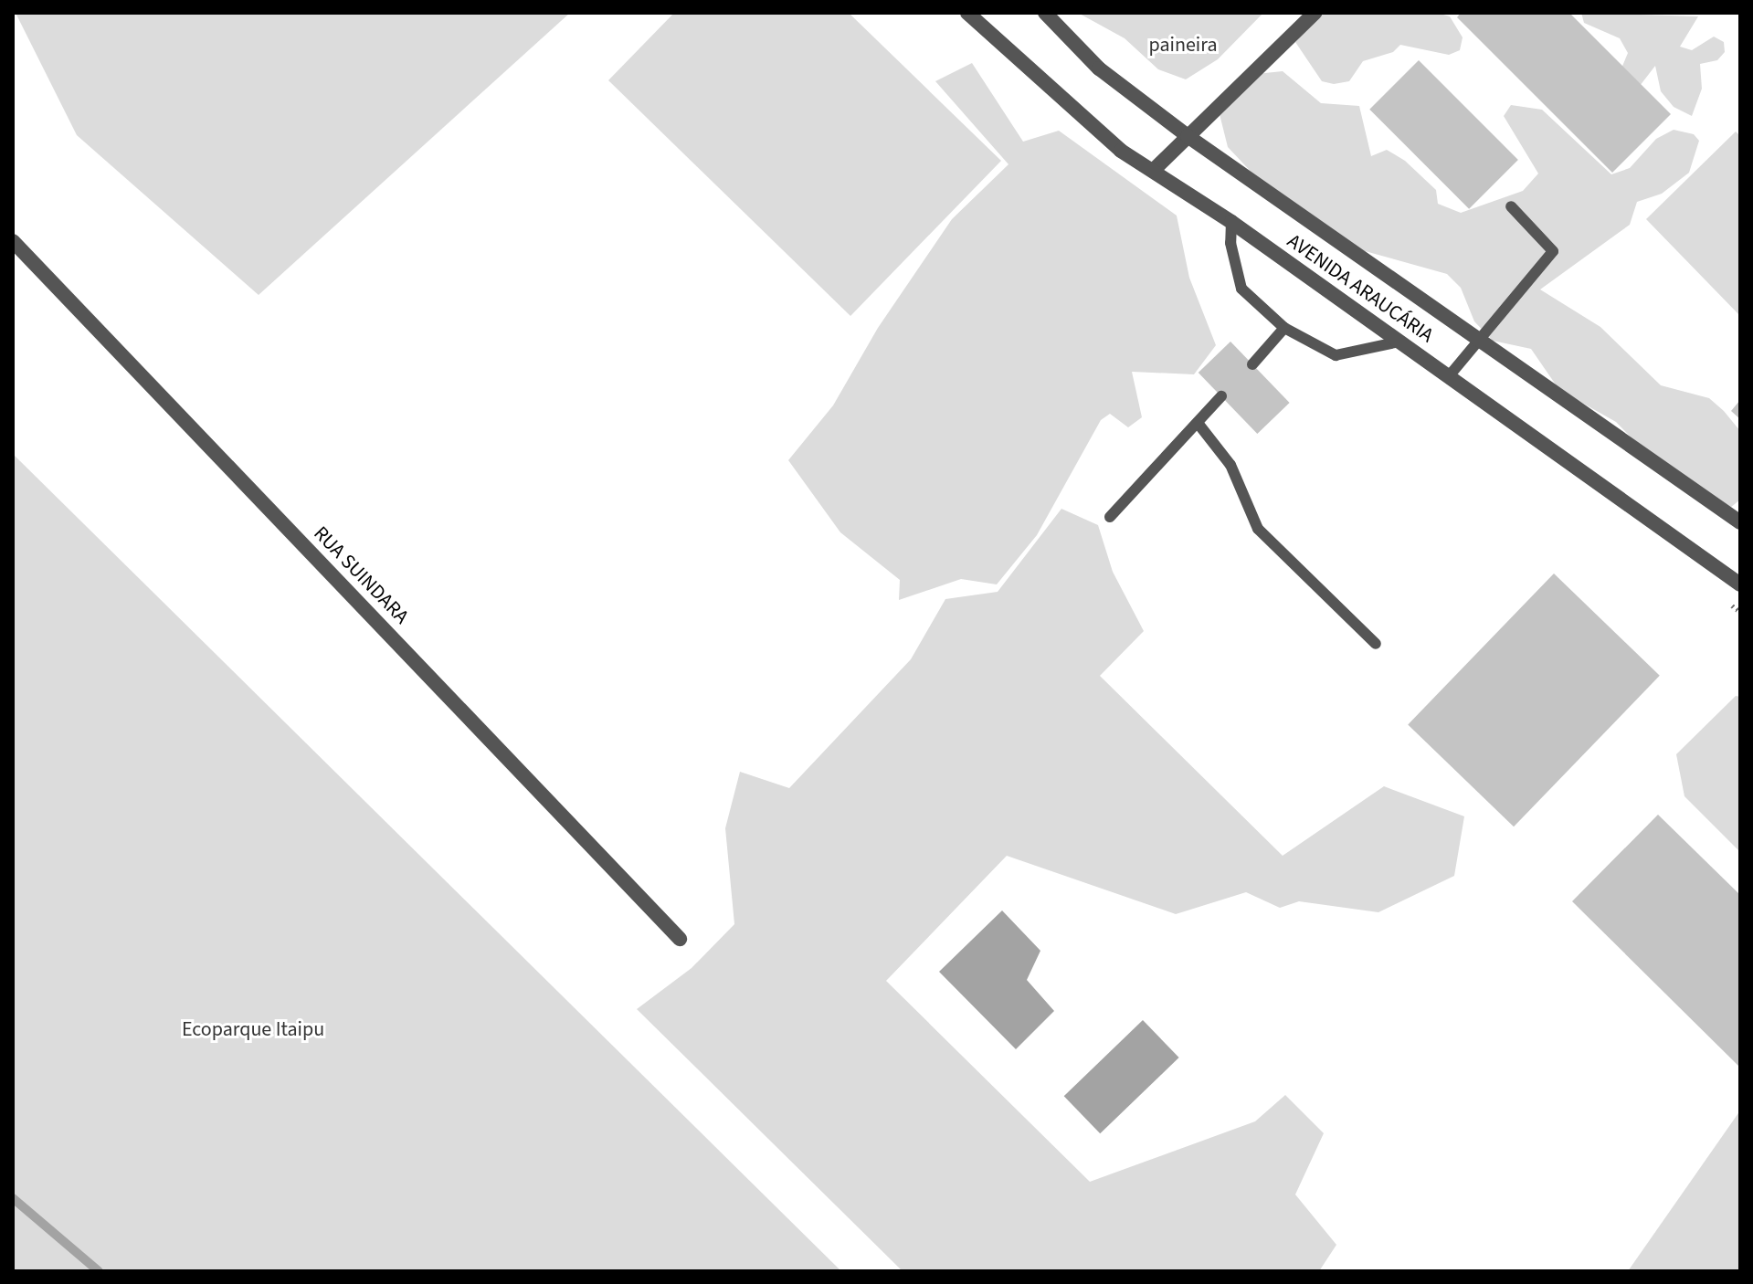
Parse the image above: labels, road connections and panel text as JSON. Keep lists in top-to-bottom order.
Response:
{
  "streets": {
    "street": ["AVENIDA ARAUCÁRIA", "RUA SUINDARA"]
  },
  "parks": ["paineira", "Ecoparque Itaipu"]
}
